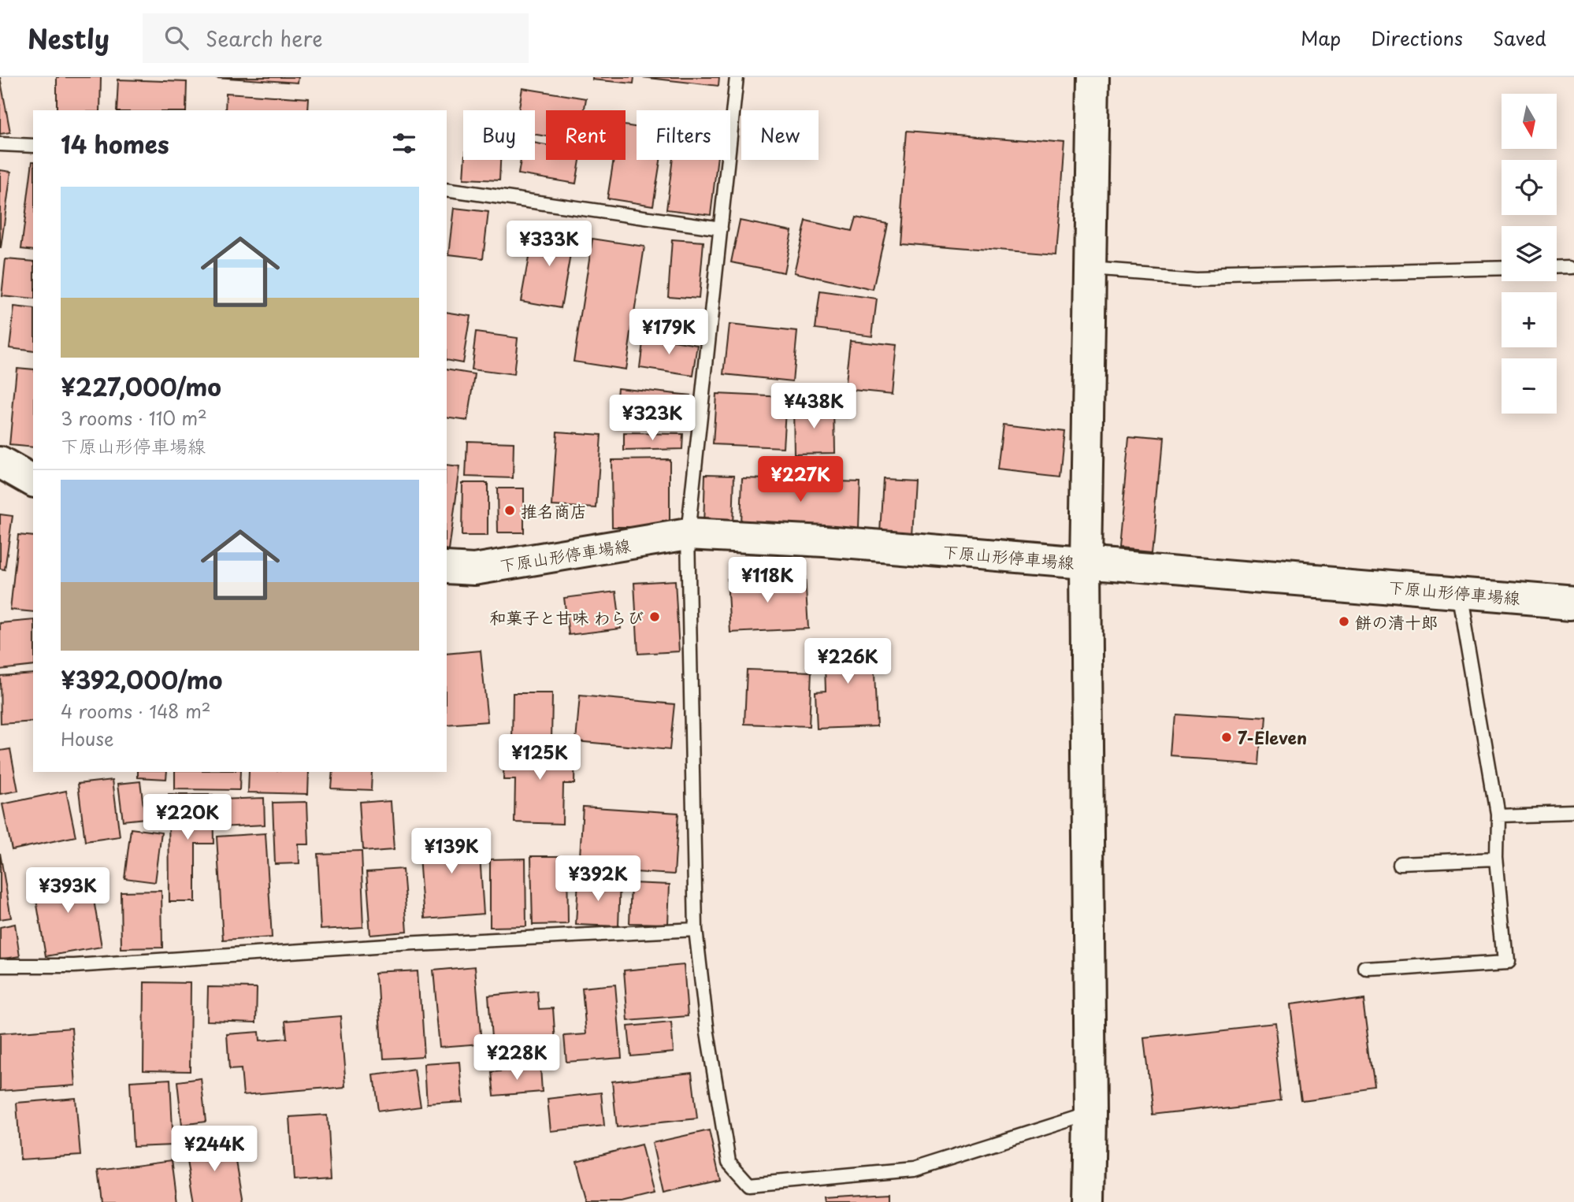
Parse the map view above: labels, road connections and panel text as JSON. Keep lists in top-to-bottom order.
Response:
{
  "streets": {
    "main road": ["下原山形停車場線"]
  },
  "places": [
    "推名商店",
    "和菓子と甘味 わらび",
    "餅の清十郎",
    "7-Eleven"
  ],
  "north": "bottom",
  "page": {
    "header": "Nestly",
    "search": "Search here",
    "nav": ["Map", "Directions", "Saved"],
    "map_buttons": ["+", "−"],
    "chip": [
      "Buy",
      "Rent",
      "Filters",
      "New"
    ],
    "heading": "14 homes",
    "list": [
      {
        "name": "¥227,000/mo",
        "note": "3 rooms · 110 m² · 下原山形停車場線"
      },
      {
        "name": "¥392,000/mo",
        "note": "4 rooms · 148 m² · House"
      }
    ],
    "price": [
      "¥333K",
      "¥179K",
      "¥438K",
      "¥323K",
      "¥227K",
      "¥118K",
      "¥226K",
      "¥125K",
      "¥220K",
      "¥139K",
      "¥392K",
      "¥393K",
      "¥228K",
      "¥244K"
    ]
  }
}
